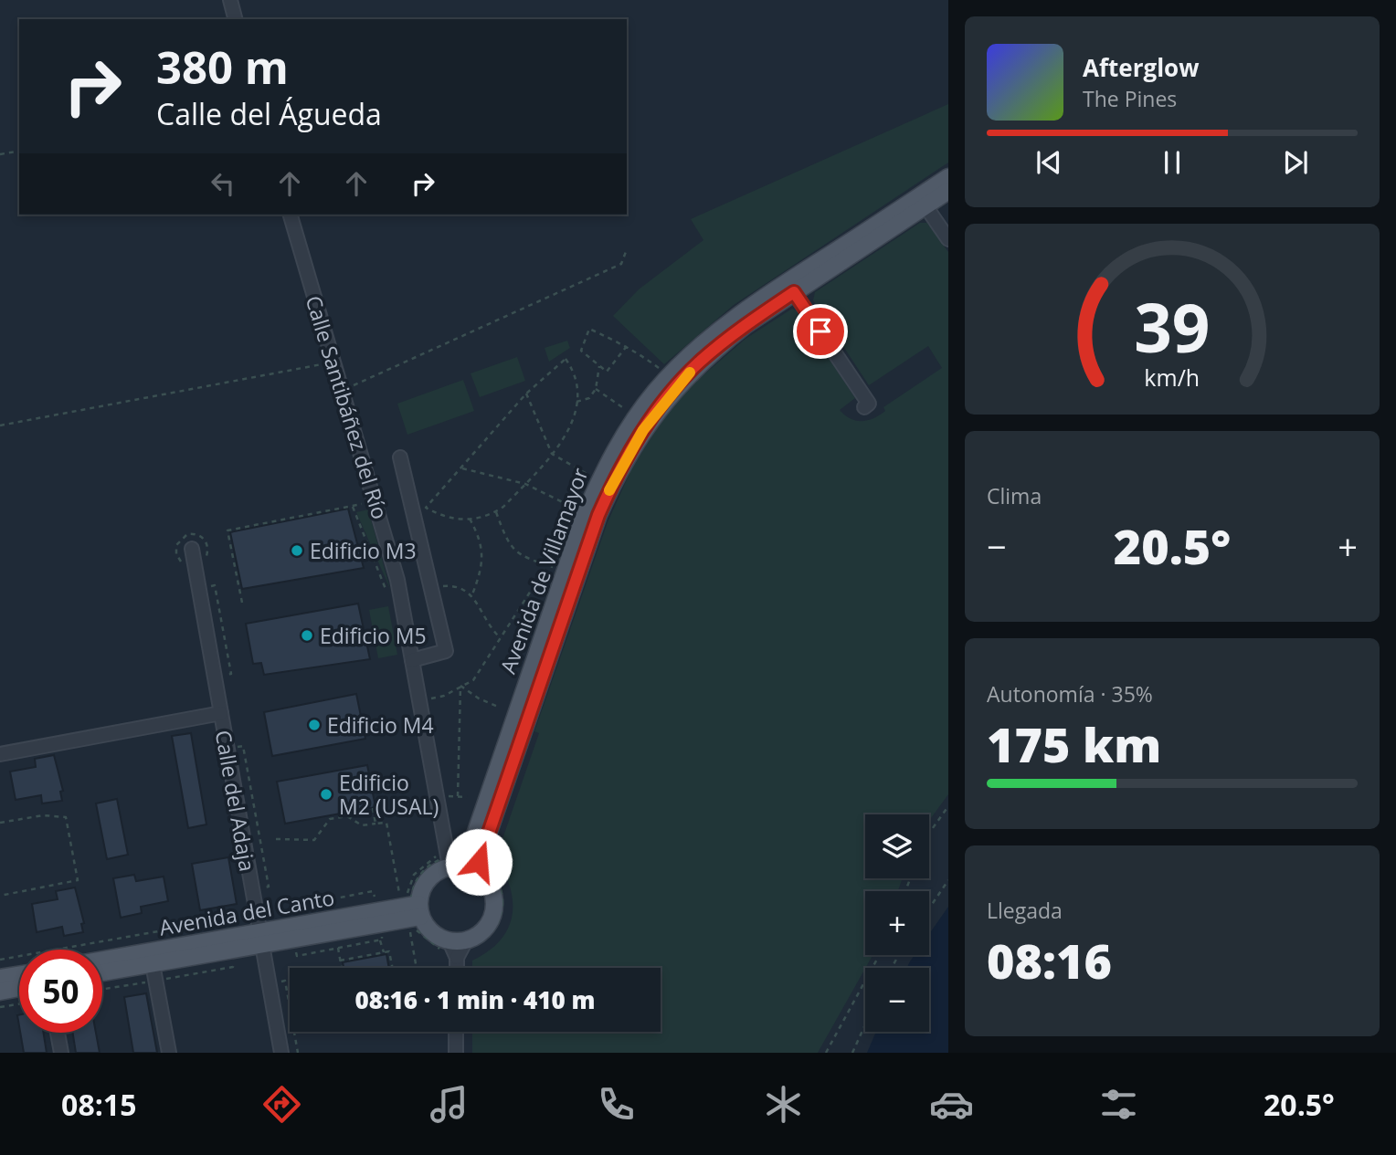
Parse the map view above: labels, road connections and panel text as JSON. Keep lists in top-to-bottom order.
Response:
{
  "streets": {
    "main road": ["Avenida de Villamayor", "Avenida del Canto"],
    "street": ["Calle Santibáñez del Río", "Calle del Adaja"]
  },
  "crossings": [
    ["Calle Santibáñez del Río", "Avenida de Villamayor"],
    ["Calle Santibáñez del Río", "Avenida del Canto"],
    ["Avenida de Villamayor", "Avenida del Canto"],
    ["Calle del Adaja", "Avenida del Canto"]
  ],
  "places": [
    "Edificio M3",
    "Edificio M5",
    "Edificio M4",
    "Edificio M2 (USAL)"
  ],
  "page": {
    "turn": ["380 m", "Calle del Águeda"],
    "song": ["Afterglow", "The Pines"],
    "tile": [
      "Clima",
      ["Autonomía · 35%", "175 km"],
      ["Llegada", "08:16"]
    ],
    "heat": ["−", "20.5°", "+"],
    "map_buttons": ["+", "−"],
    "limit": "50",
    "trip": "08:16 · 1 min · 410 m",
    "tabs": ["08:15", "20.5°"],
    "gauge": ["39", "km/h"]
  }
}
